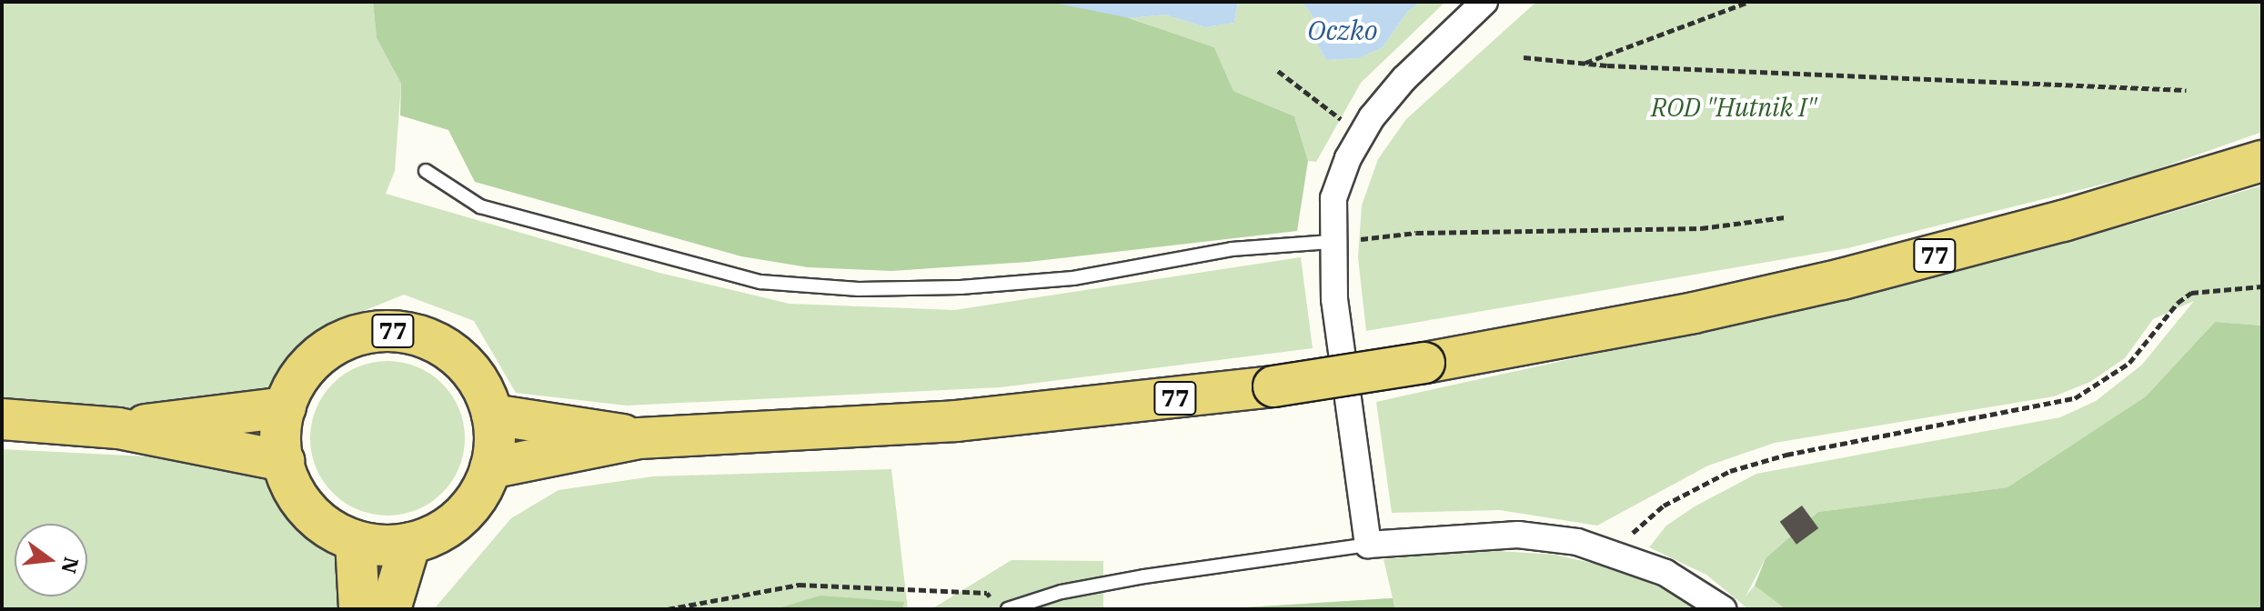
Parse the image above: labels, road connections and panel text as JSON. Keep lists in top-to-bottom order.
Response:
{
  "streets": {
    "main road": ["77"]
  },
  "water": ["Oczko"],
  "parks": ["ROD \"Hutnik I\""],
  "north": "right"
}
